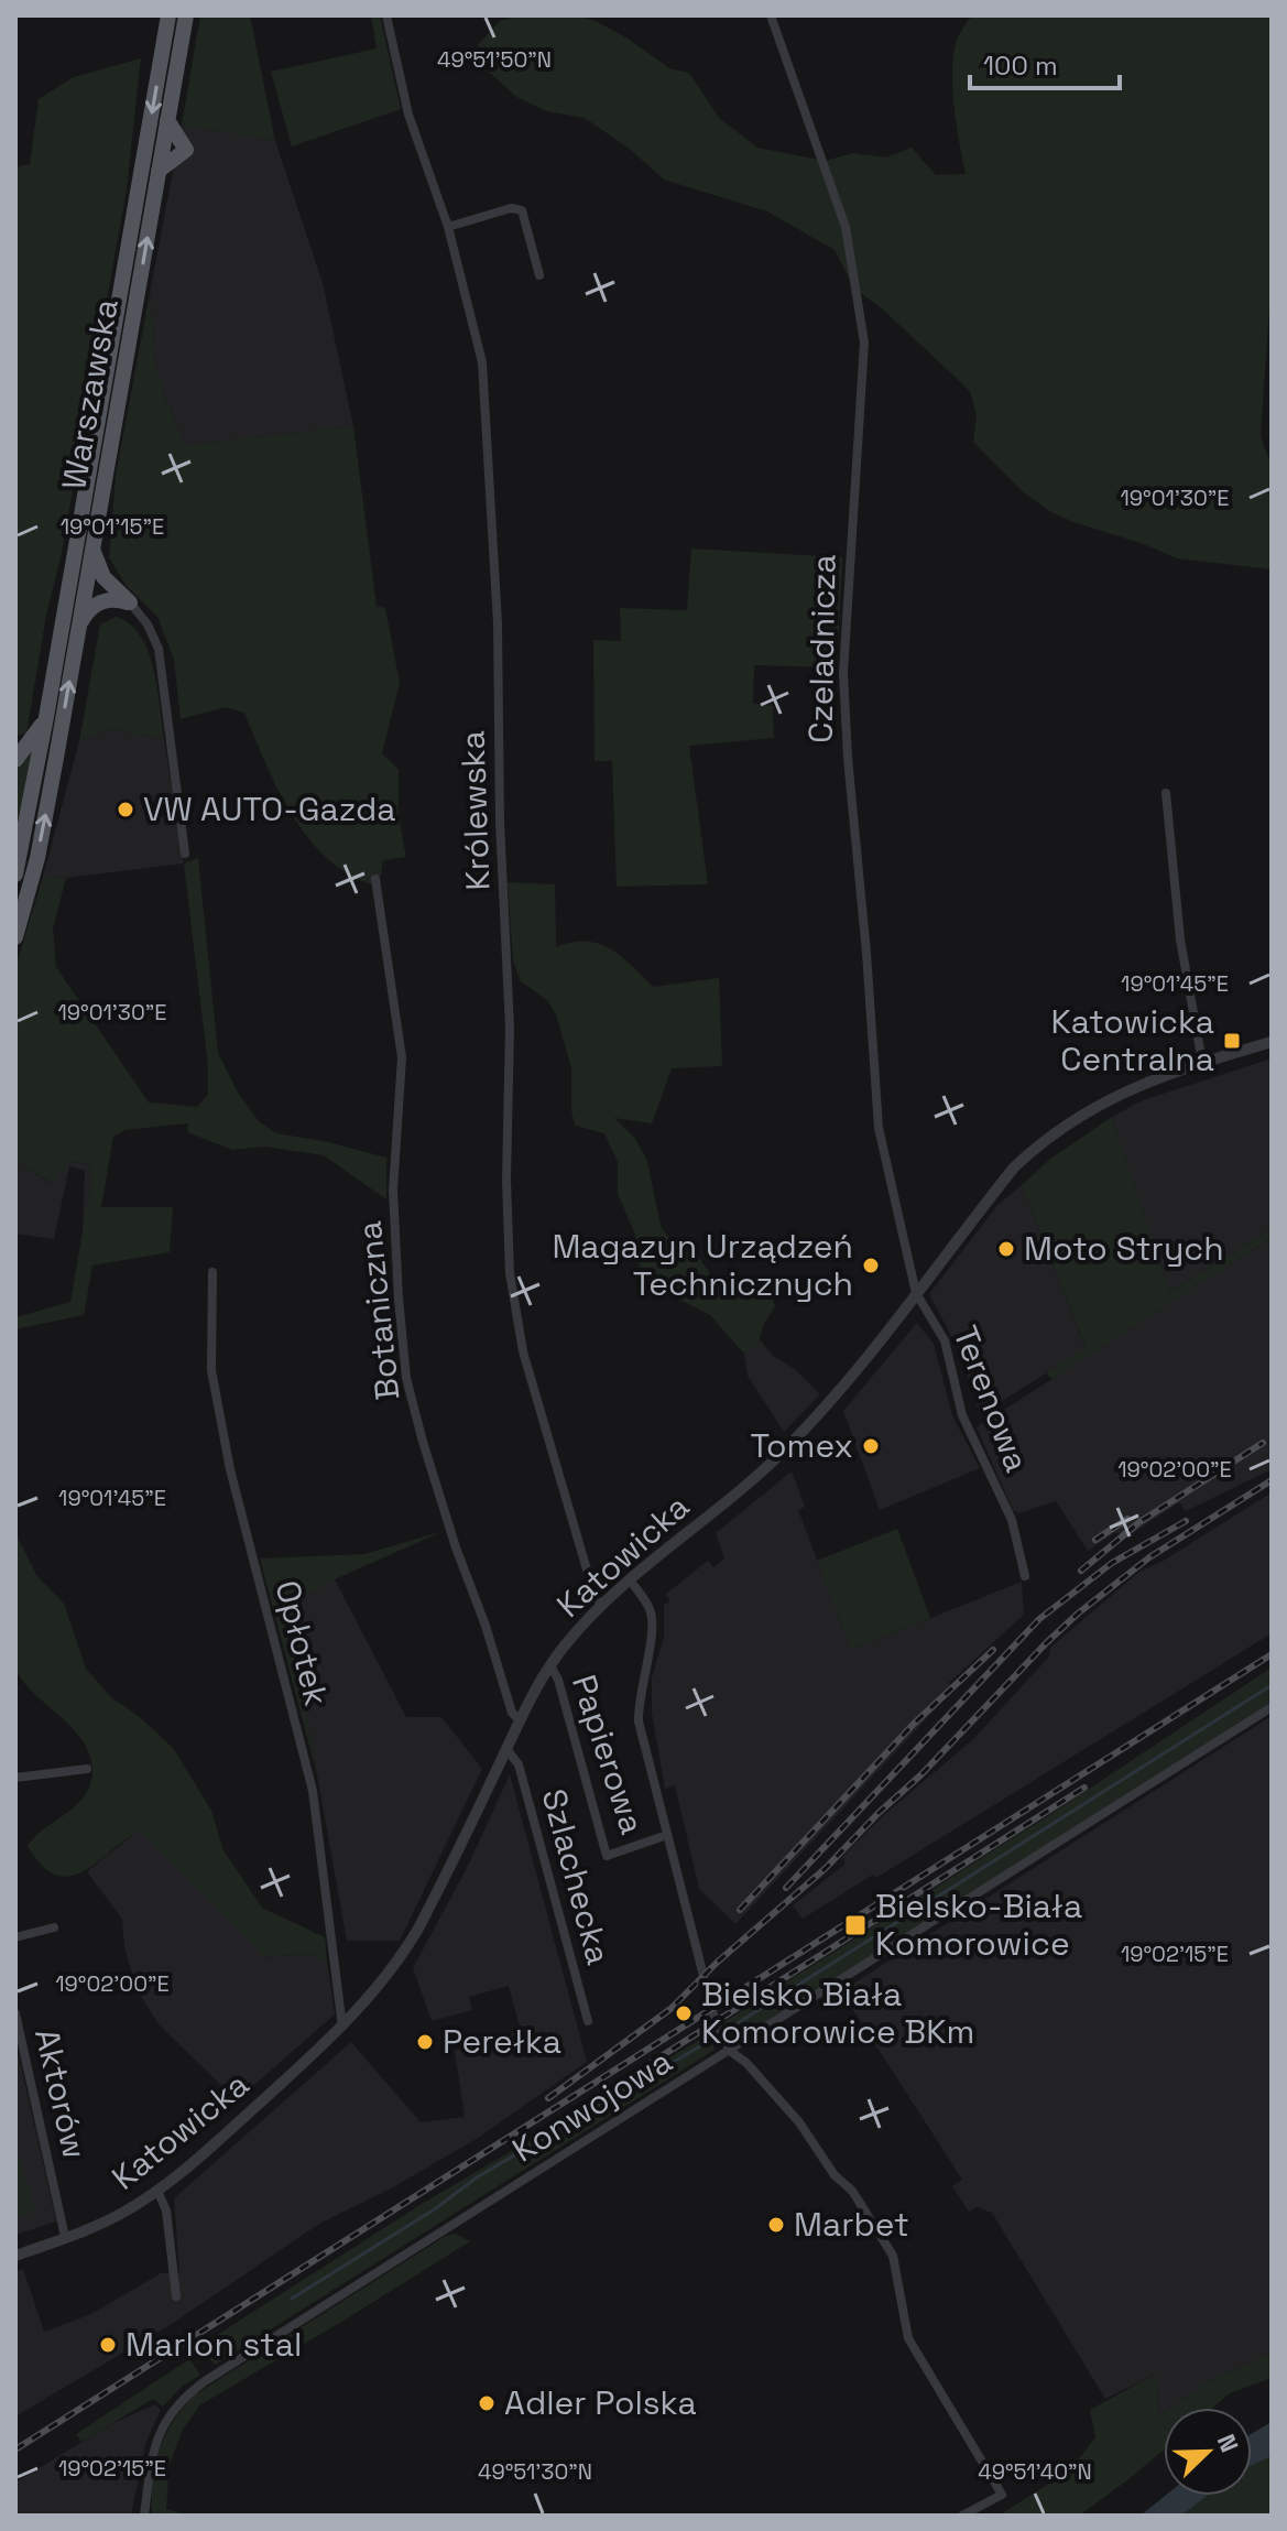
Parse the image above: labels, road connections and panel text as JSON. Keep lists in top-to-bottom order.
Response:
{
  "streets": {
    "main road": ["Warszawska"],
    "street": [
      "Czeladnicza",
      "Królewska",
      "Botaniczna",
      "Terenowa",
      "Katowicka",
      "Opłotek",
      "Papierowa",
      "Szlachecka",
      "Aktorów",
      "Konwojowa"
    ]
  },
  "crossings": [
    ["Czeladnicza", "Terenowa"],
    ["Czeladnicza", "Katowicka"],
    ["Królewska", "Katowicka"],
    ["Botaniczna", "Katowicka"],
    ["Terenowa", "Katowicka"],
    ["Katowicka", "Opłotek"],
    ["Katowicka", "Papierowa"],
    ["Katowicka", "Szlachecka"],
    ["Katowicka", "Aktorów"]
  ],
  "places": {
    "other": [
      "VW AUTO-Gazda",
      "Moto Strych",
      "Magazyn Urządzeń Technicznych",
      "Tomex",
      "Bielsko Biała Komorowice BKm",
      "Perełka",
      "Marbet",
      "Marlon stal",
      "Adler Polska"
    ],
    "transit": ["Katowicka Centralna", "Bielsko-Biała Komorowice"]
  },
  "scale_bar": "100 m",
  "north": "top right",
  "coordinates": [
    "49°51'50\"N",
    "19°01'30\"E",
    "19°01'15\"E",
    "19°01'45\"E",
    "19°02'00\"E",
    "19°02'15\"E",
    "49°51'30\"N",
    "49°51'40\"N"
  ]
}
